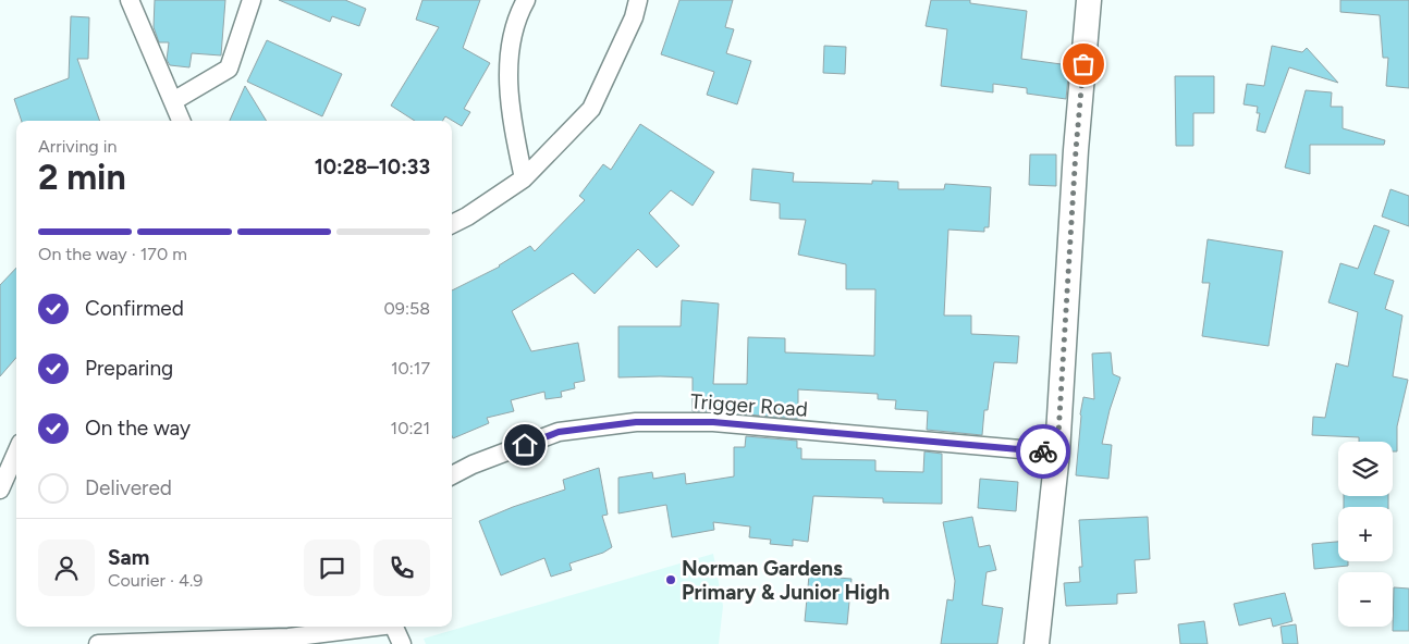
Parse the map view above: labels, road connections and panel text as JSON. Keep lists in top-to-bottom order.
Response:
{
  "streets": {
    "street": ["Trigger Road"]
  },
  "places": ["Norman Gardens Primary & Junior High"],
  "page": {
    "heading": ["2 min", "Arriving in", "10:28–10:33"],
    "panel": ["Sam", "Courier · 4.9"],
    "bar": "On the way · 170 m",
    "list": [
      ["Confirmed", "09:58"],
      ["Preparing", "10:17"],
      ["On the way", "10:21"],
      "Delivered"
    ],
    "map_buttons": ["+", "−"]
  }
}
